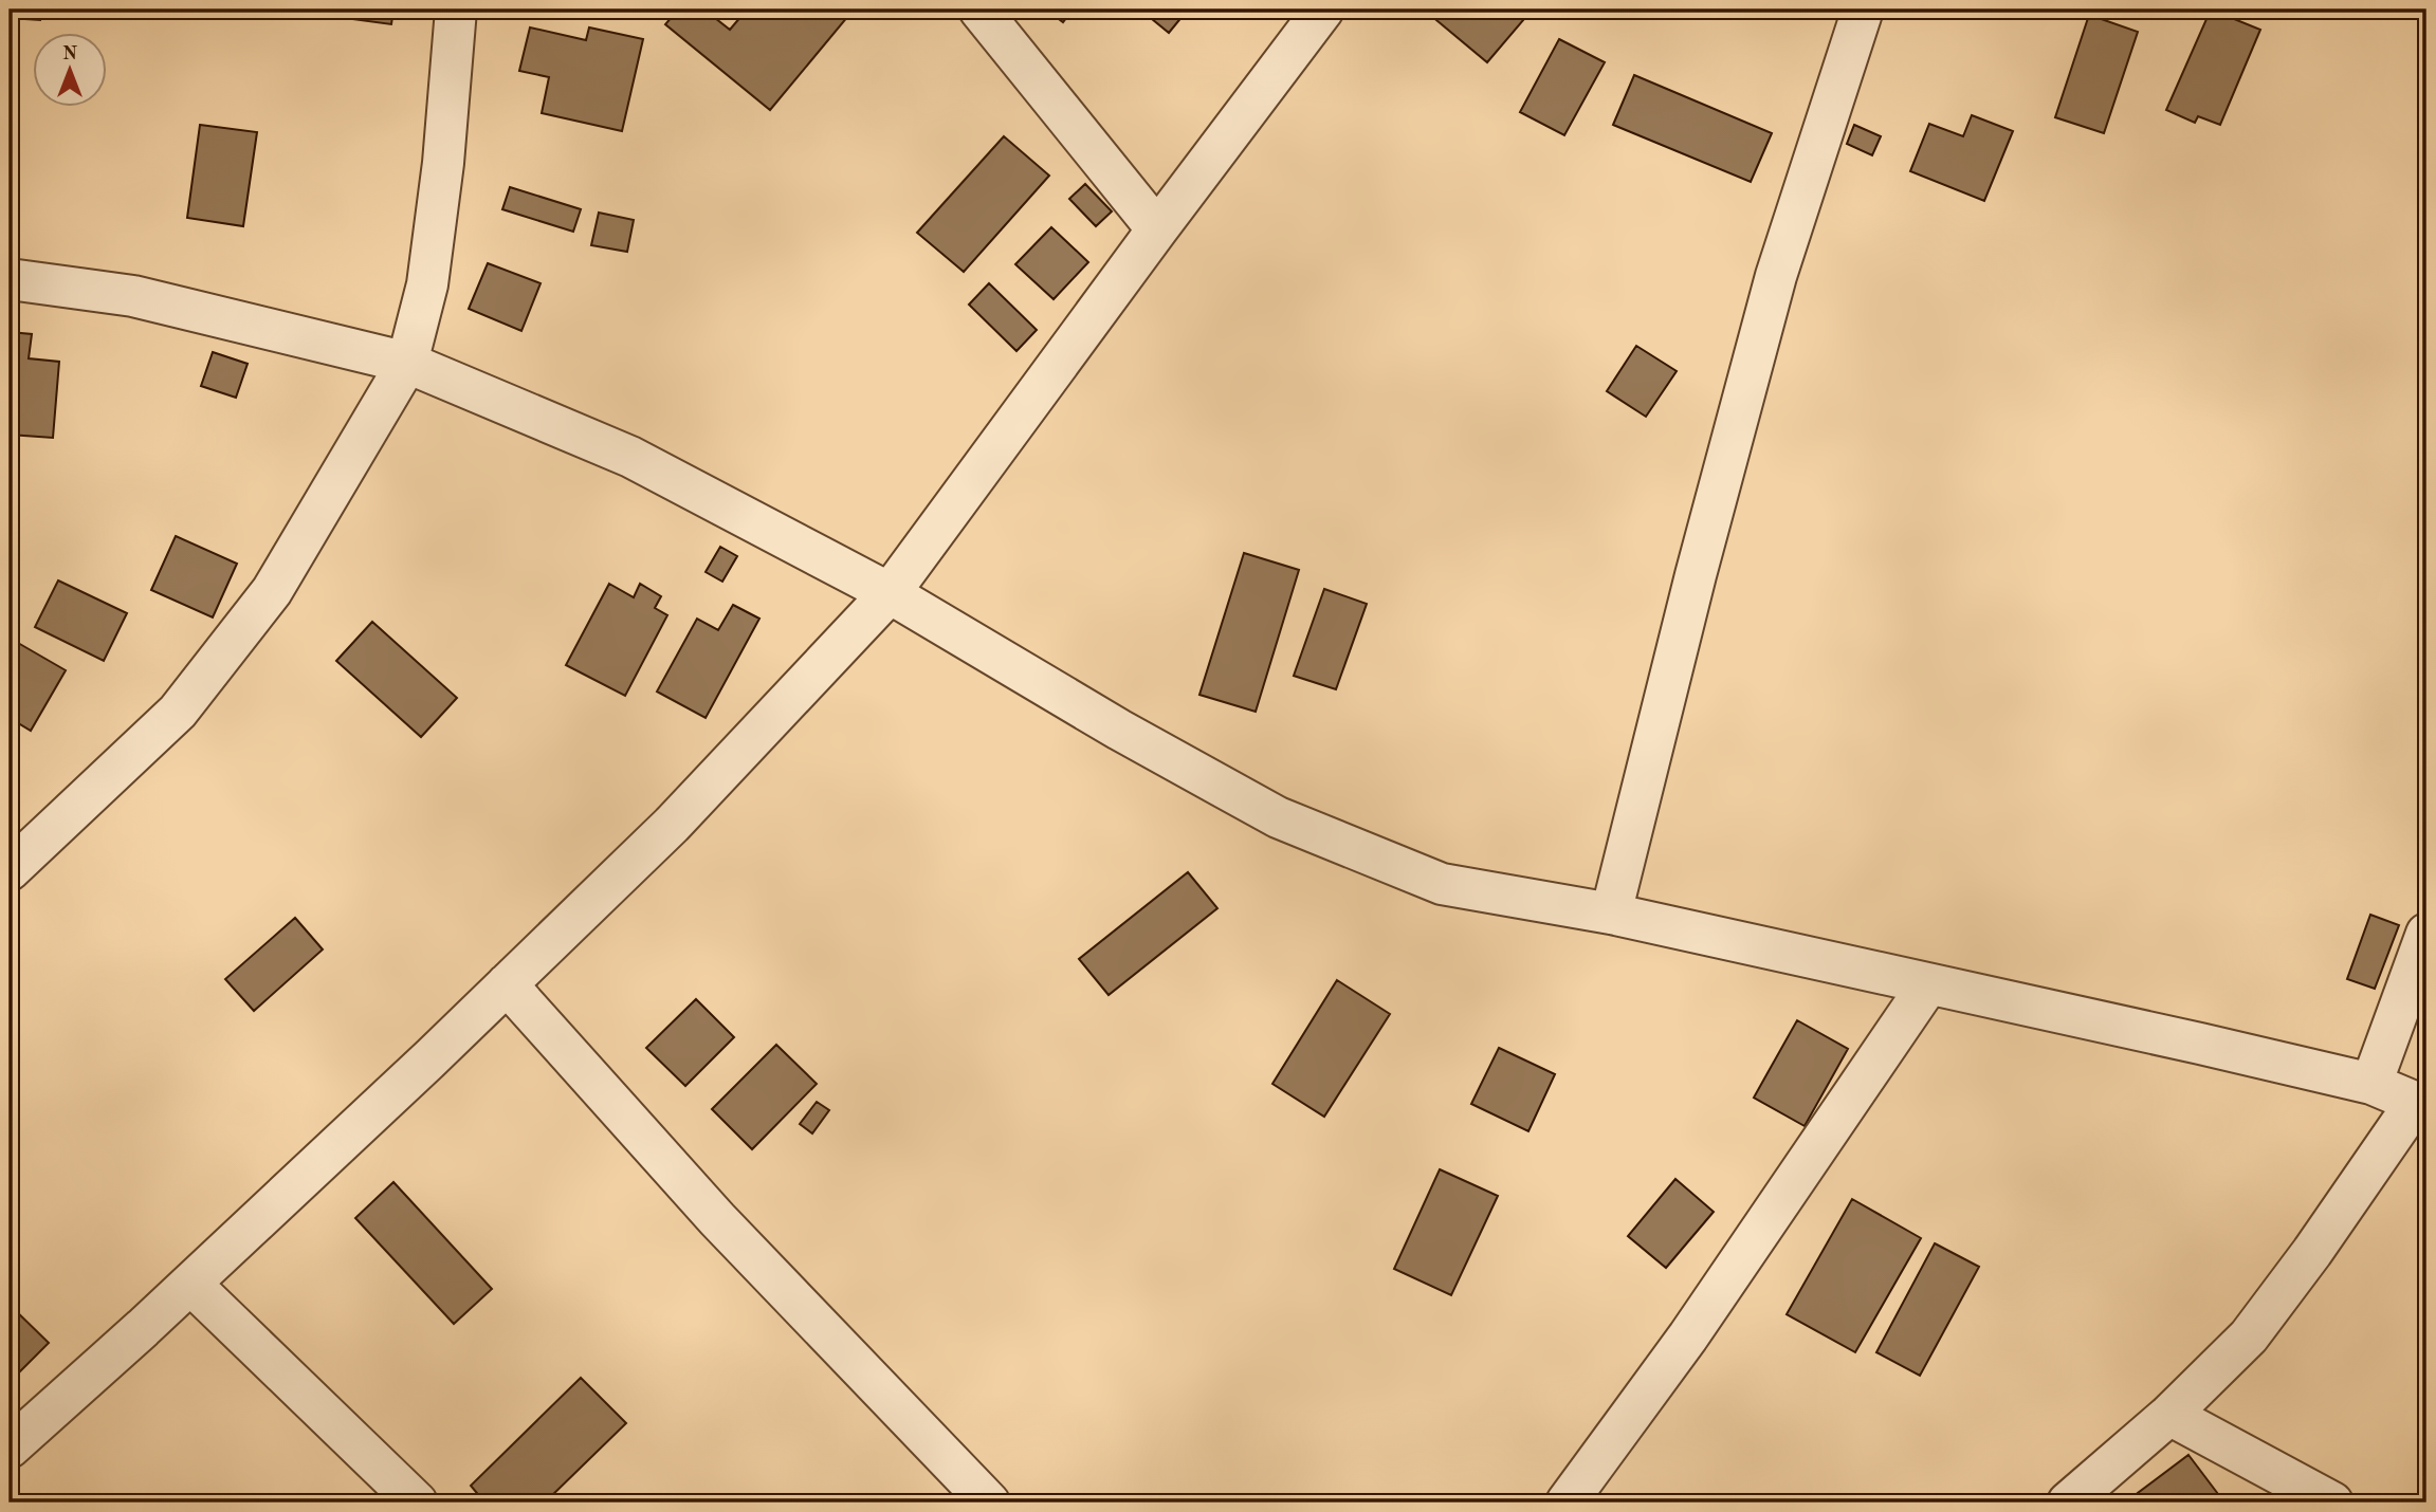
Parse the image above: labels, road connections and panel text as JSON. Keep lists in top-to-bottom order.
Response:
{
  "north": "top"
}
